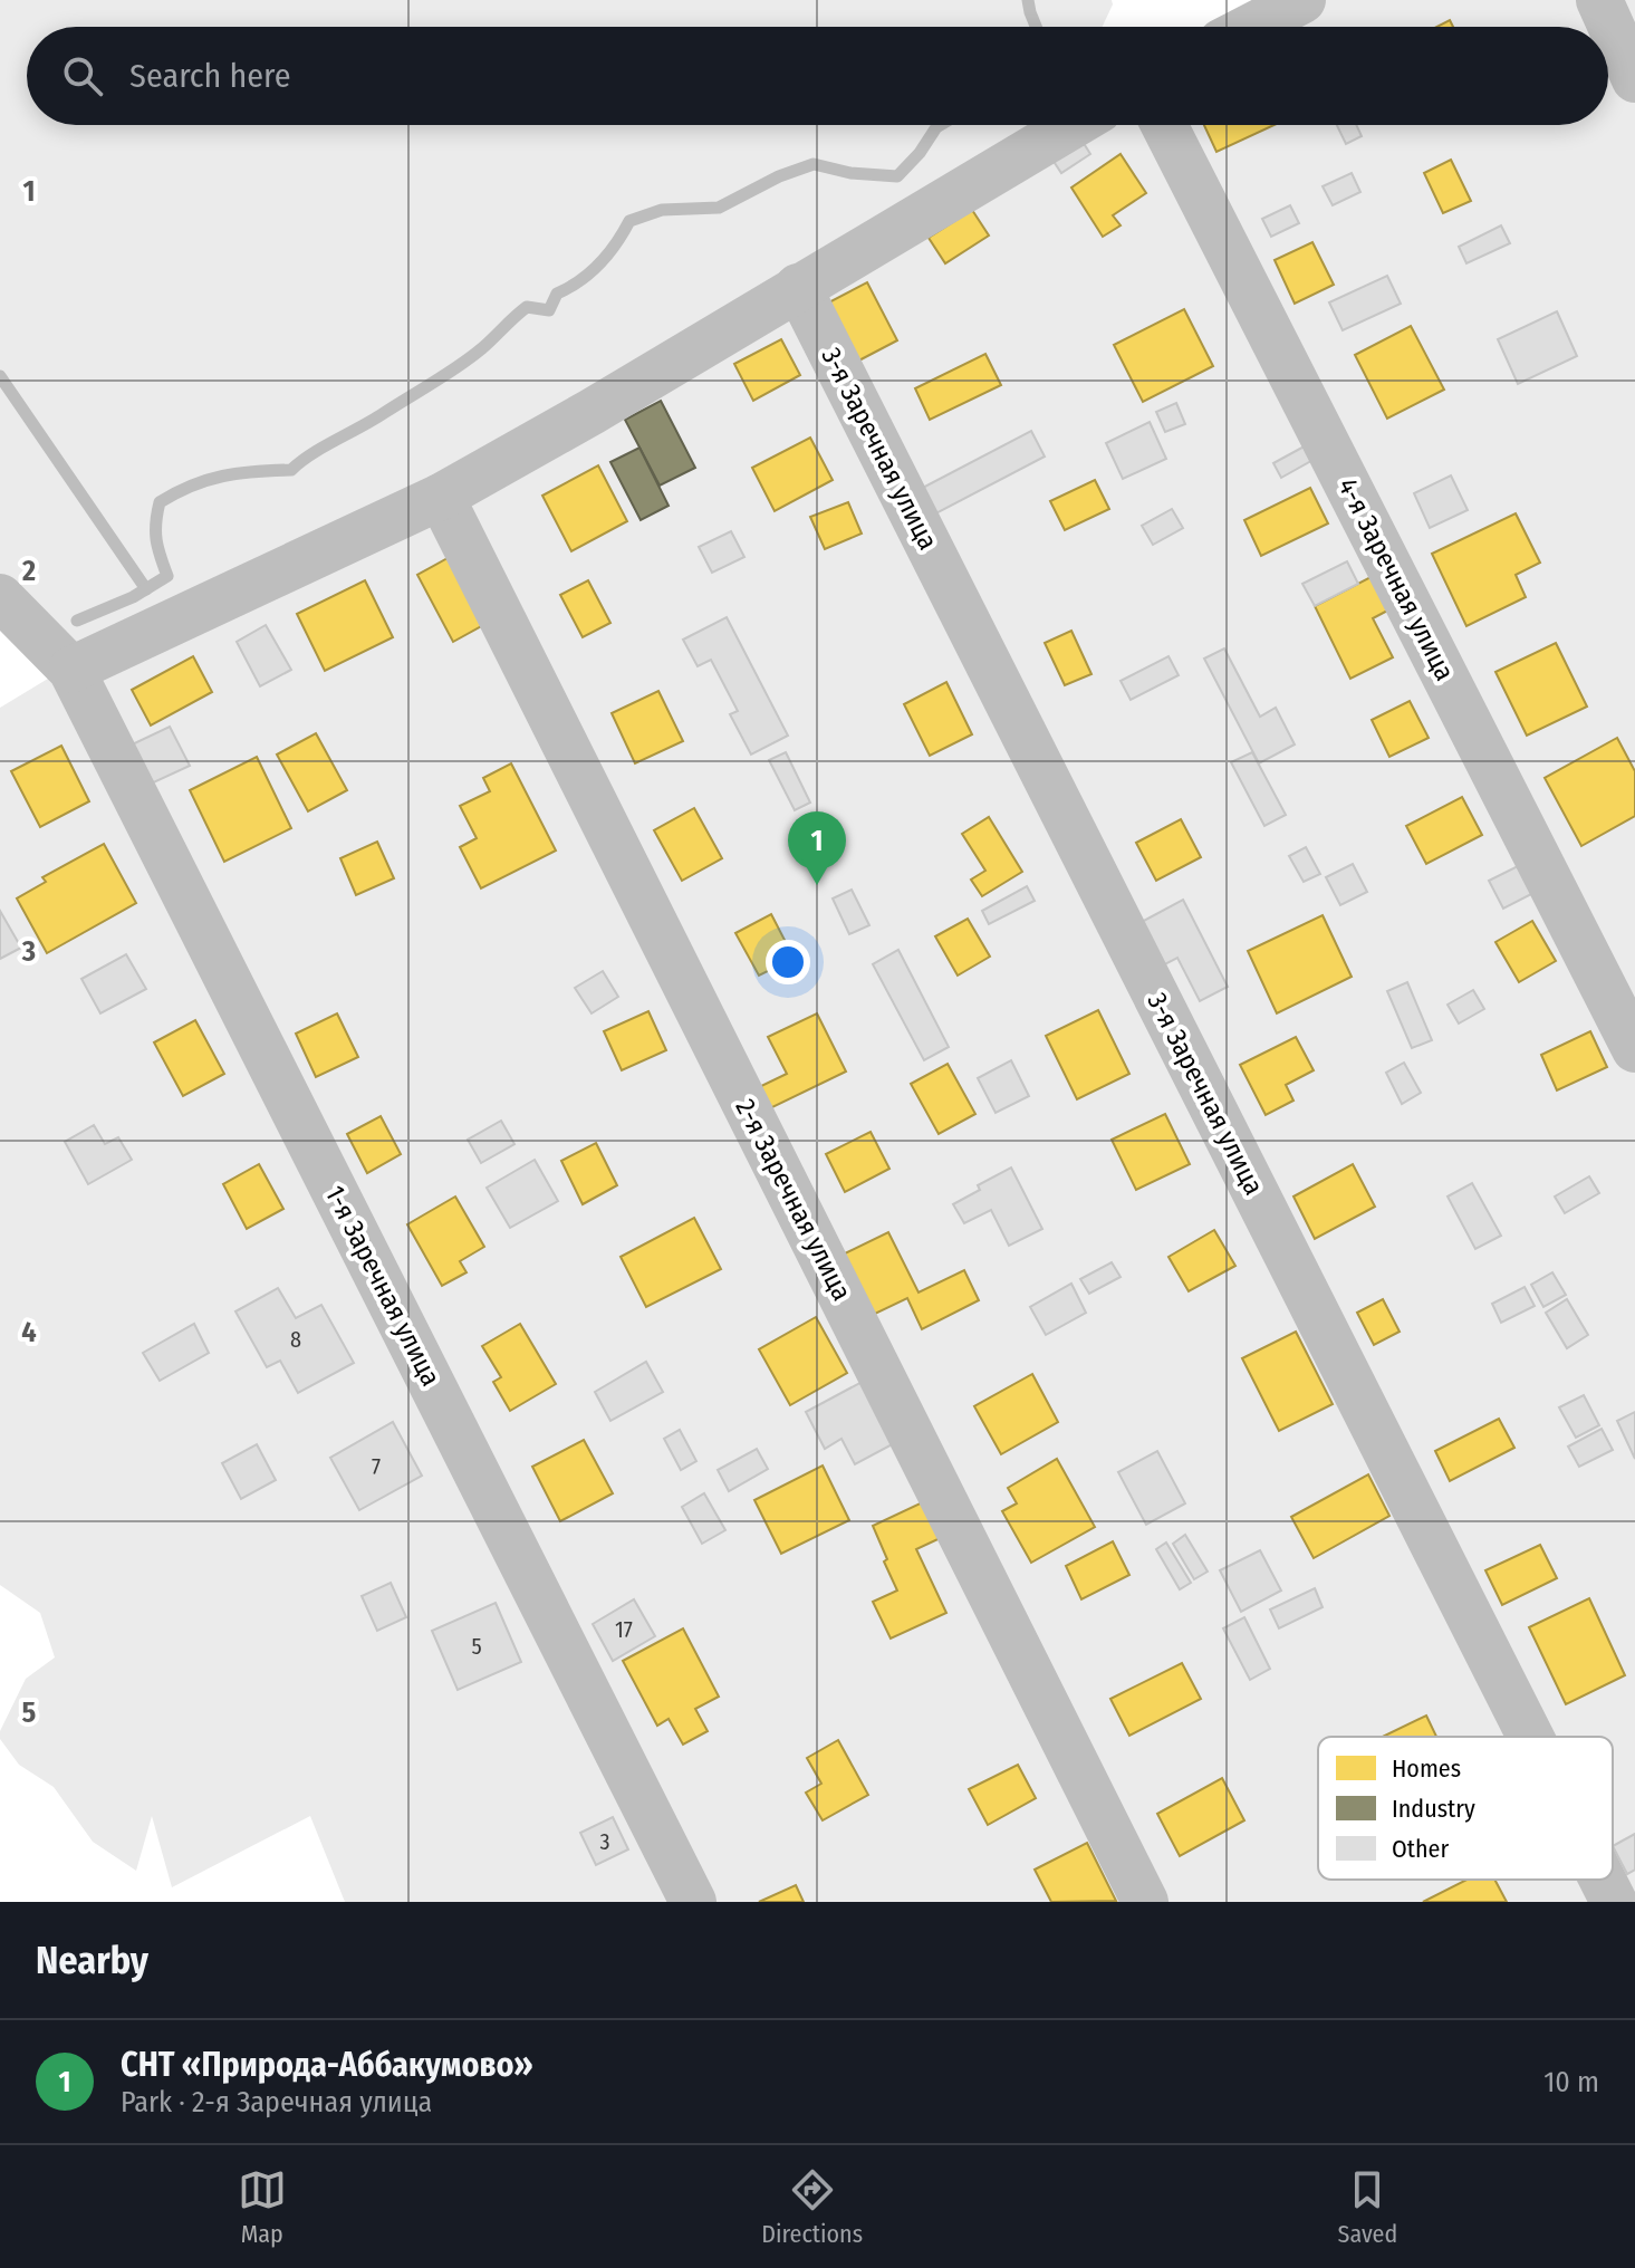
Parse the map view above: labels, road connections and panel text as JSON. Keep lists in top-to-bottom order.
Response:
{
  "streets": {
    "street": [
      "3-я Заречная улица",
      "4-я Заречная улица",
      "2-я Заречная улица",
      "1-я Заречная улица"
    ]
  },
  "house_numbers": [
    "8",
    "7",
    "17",
    "5",
    "3"
  ],
  "legend": ["Homes", "Industry", "Other"],
  "page": {
    "search": "Search here",
    "pins": "1",
    "heading": "Nearby",
    "list": [
      {
        "mark": "1",
        "name": "СНТ «Природа-Аббакумово»",
        "note": "Park · 2-я Заречная улица",
        "value": "10 m"
      }
    ],
    "nav": ["Map", "Directions", "Saved"]
  },
  "grid": {
    "rows": [
      "1",
      "2",
      "3",
      "4",
      "5"
    ]
  }
}
